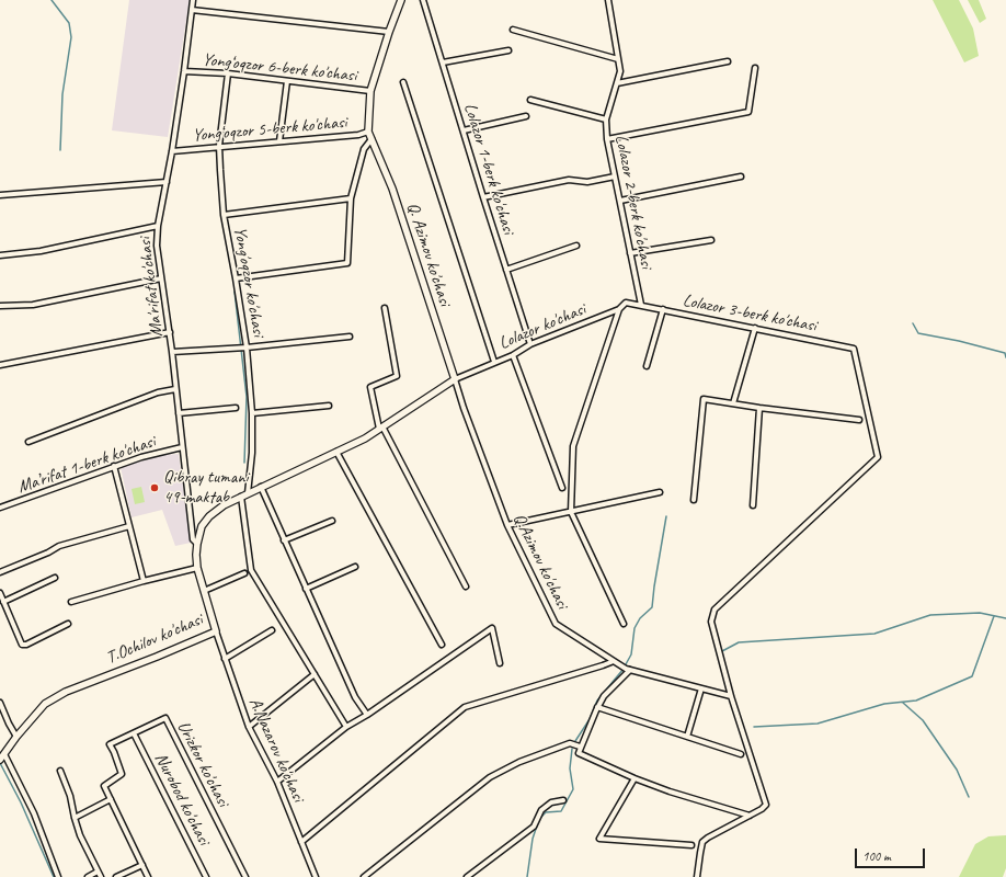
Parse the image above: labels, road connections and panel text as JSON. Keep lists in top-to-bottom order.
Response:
{
  "streets": {
    "main road": ["Q. Azimov ko'chasi", "T.Ochilov ko'chasi"],
    "street": [
      "Yong‘oqzor 6-berk ko'chasi",
      "Yong‘oqzor 5-berk ko'chasi",
      "Lolazor 1-berk ko'chasi",
      "Lolazor 2-berk ko'chasi",
      "Yong'oqzor ko'chasi",
      "Ma'rifat ko'chasi",
      "Lolazor 3-berk ko'chasi",
      "Lolazor ko'chasi",
      "Ma’rifat 1-berk ko'chasi",
      "Q.Azimov ko'chasi",
      "A.Nazarov ko'chasi",
      "Urizkor ko'chasi",
      "Nurobod ko'chasi"
    ]
  },
  "crossings": [
    ["Yong‘oqzor 6-berk ko'chasi", "Yong'oqzor ko'chasi"],
    ["Yong‘oqzor 6-berk ko'chasi", "Ma'rifat ko'chasi"],
    ["Yong‘oqzor 5-berk ko'chasi", "Q. Azimov ko'chasi"],
    ["Yong‘oqzor 5-berk ko'chasi", "Yong'oqzor ko'chasi"],
    ["Yong‘oqzor 5-berk ko'chasi", "Ma'rifat ko'chasi"],
    ["Lolazor 1-berk ko'chasi", "Lolazor ko'chasi"],
    ["Lolazor 2-berk ko'chasi", "Lolazor 3-berk ko'chasi"],
    ["Lolazor 2-berk ko'chasi", "Lolazor ko'chasi"],
    ["Q. Azimov ko'chasi", "Lolazor ko'chasi"],
    ["Q. Azimov ko'chasi", "Q.Azimov ko'chasi"],
    ["Q. Azimov ko'chasi", "T.Ochilov ko'chasi"],
    ["Yong'oqzor ko'chasi", "T.Ochilov ko'chasi"],
    ["Ma'rifat ko'chasi", "Ma’rifat 1-berk ko'chasi"],
    ["Ma'rifat ko'chasi", "T.Ochilov ko'chasi"],
    ["Lolazor 3-berk ko'chasi", "Lolazor ko'chasi"],
    ["Lolazor 3-berk ko'chasi", "Q.Azimov ko'chasi"],
    ["Lolazor ko'chasi", "Q.Azimov ko'chasi"],
    ["Lolazor ko'chasi", "T.Ochilov ko'chasi"],
    ["Q.Azimov ko'chasi", "T.Ochilov ko'chasi"],
    ["T.Ochilov ko'chasi", "A.Nazarov ko'chasi"],
    ["Urizkor ko'chasi", "Nurobod ko'chasi"]
  ],
  "places": ["Qibray tumani 49-maktab"],
  "scale_bar": "100 m"
}
